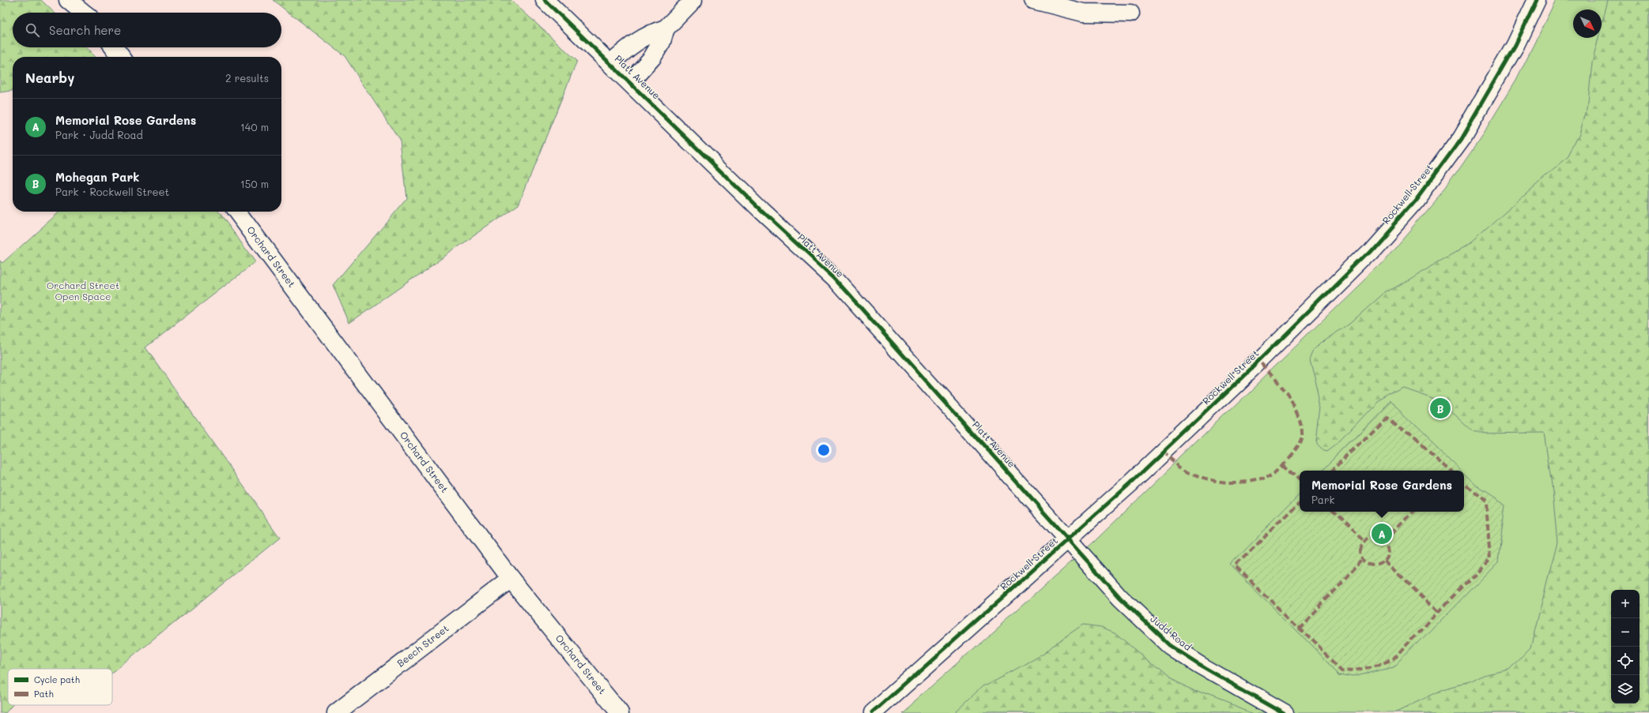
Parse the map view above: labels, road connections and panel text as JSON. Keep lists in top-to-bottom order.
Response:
{
  "streets": {
    "street": [
      "Platt Avenue",
      "Rockwell Street",
      "Orchard Street",
      "Judd Road",
      "Beech Street"
    ]
  },
  "crossings": [
    ["Platt Avenue", "Rockwell Street"],
    ["Platt Avenue", "Judd Road"],
    ["Rockwell Street", "Judd Road"],
    ["Orchard Street", "Beech Street"]
  ],
  "parks": ["Orchard Street Open Space"],
  "legend": ["Cycle path", "Path"],
  "north": "bottom right",
  "page": {
    "search": "Search here",
    "heading": ["Nearby", "2 results"],
    "list": [
      {
        "mark": "A",
        "name": "Memorial Rose Gardens",
        "note": "Park · Judd Road",
        "value": "140 m"
      },
      {
        "mark": "B",
        "name": "Mohegan Park",
        "note": "Park · Rockwell Street",
        "value": "150 m"
      }
    ],
    "pins": ["B", "A"],
    "popup": ["Memorial Rose Gardens", "Park"],
    "map_buttons": ["+", "−"]
  }
}
